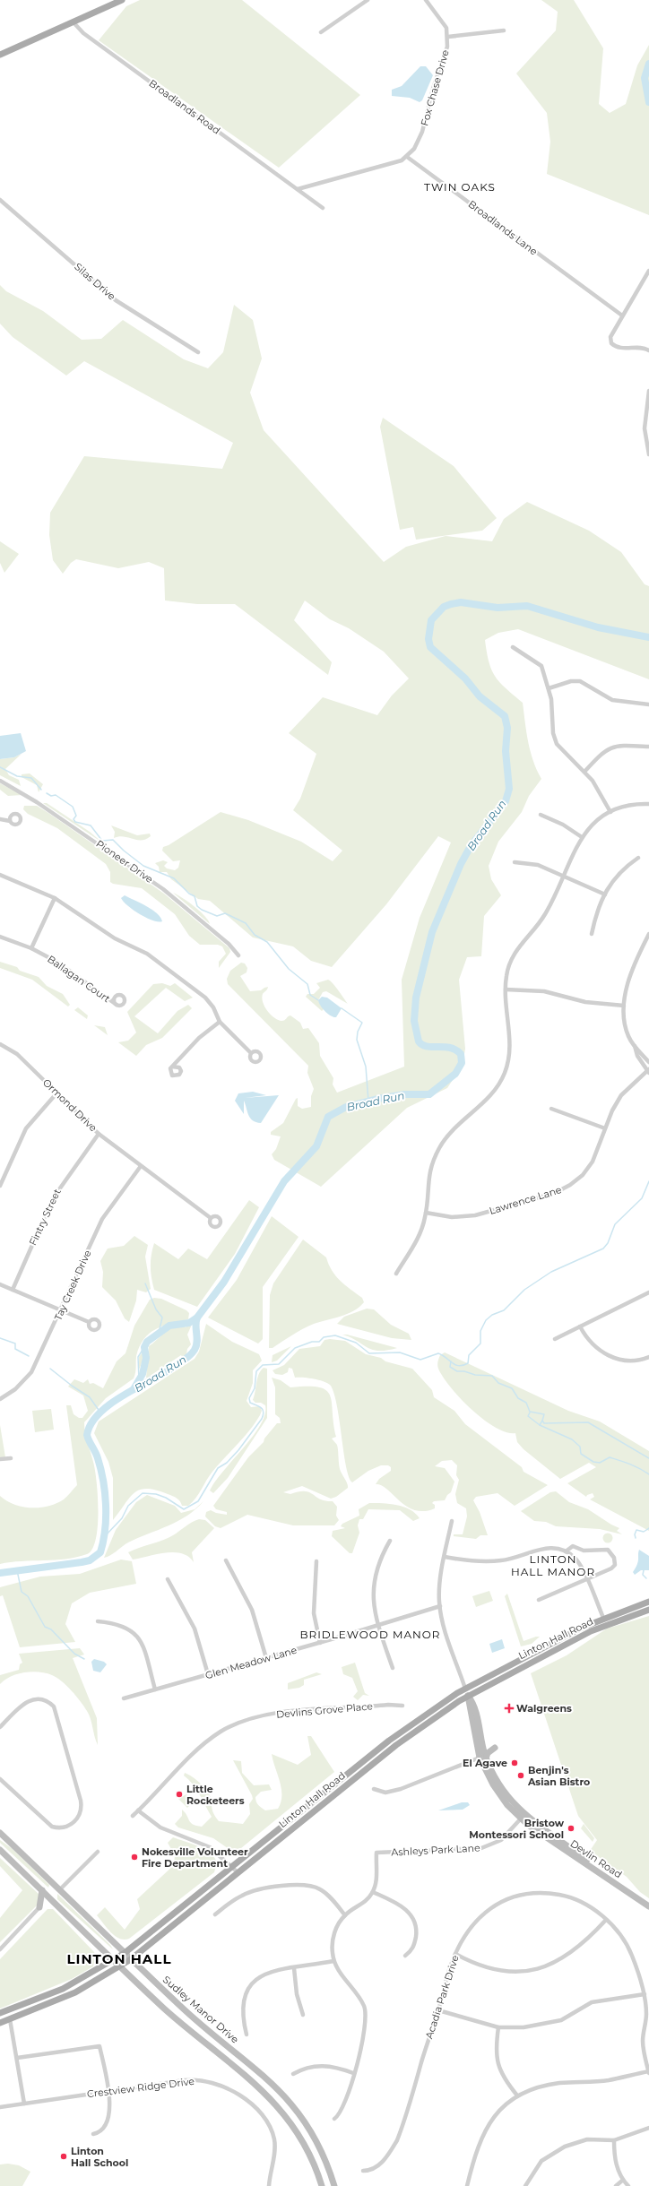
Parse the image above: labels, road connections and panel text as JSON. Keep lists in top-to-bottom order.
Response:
{
  "streets": {
    "main road": ["Linton Hall Road", "Devlin Road", "Sudley Manor Drive"],
    "street": [
      "Fox Chase Drive",
      "Broadlands Road",
      "Broadlands Lane",
      "Silas Drive",
      "Pioneer Drive",
      "Ballagan Court",
      "Ormond Drive",
      "Lawrence Lane",
      "Fintry Street",
      "Tay Creek Drive",
      "Glen Meadow Lane",
      "Devlins Grove Place",
      "Ashleys Park Lane",
      "Acadia Park Drive",
      "Crestview Ridge Drive"
    ]
  },
  "crossings": [
    ["Fox Chase Drive", "Broadlands Lane"],
    ["Ormond Drive", "Fintry Street"],
    ["Ormond Drive", "Tay Creek Drive"],
    ["Linton Hall Road", "Devlin Road"],
    ["Linton Hall Road", "Sudley Manor Drive"],
    ["Ashleys Park Lane", "Devlin Road"]
  ],
  "districts": [
    "TWIN OAKS",
    "LINTON HALL MANOR",
    "BRIDLEWOOD MANOR",
    "LINTON HALL"
  ],
  "water": ["Broad Run"],
  "places": {
    "health": ["Walgreens"],
    "other": [
      "El Agave",
      "Benjin's Asian Bistro",
      "Little Rocketeers",
      "Bristow Montessori School",
      "Nokesville Volunteer Fire Department",
      "Linton Hall School"
    ]
  }
}
